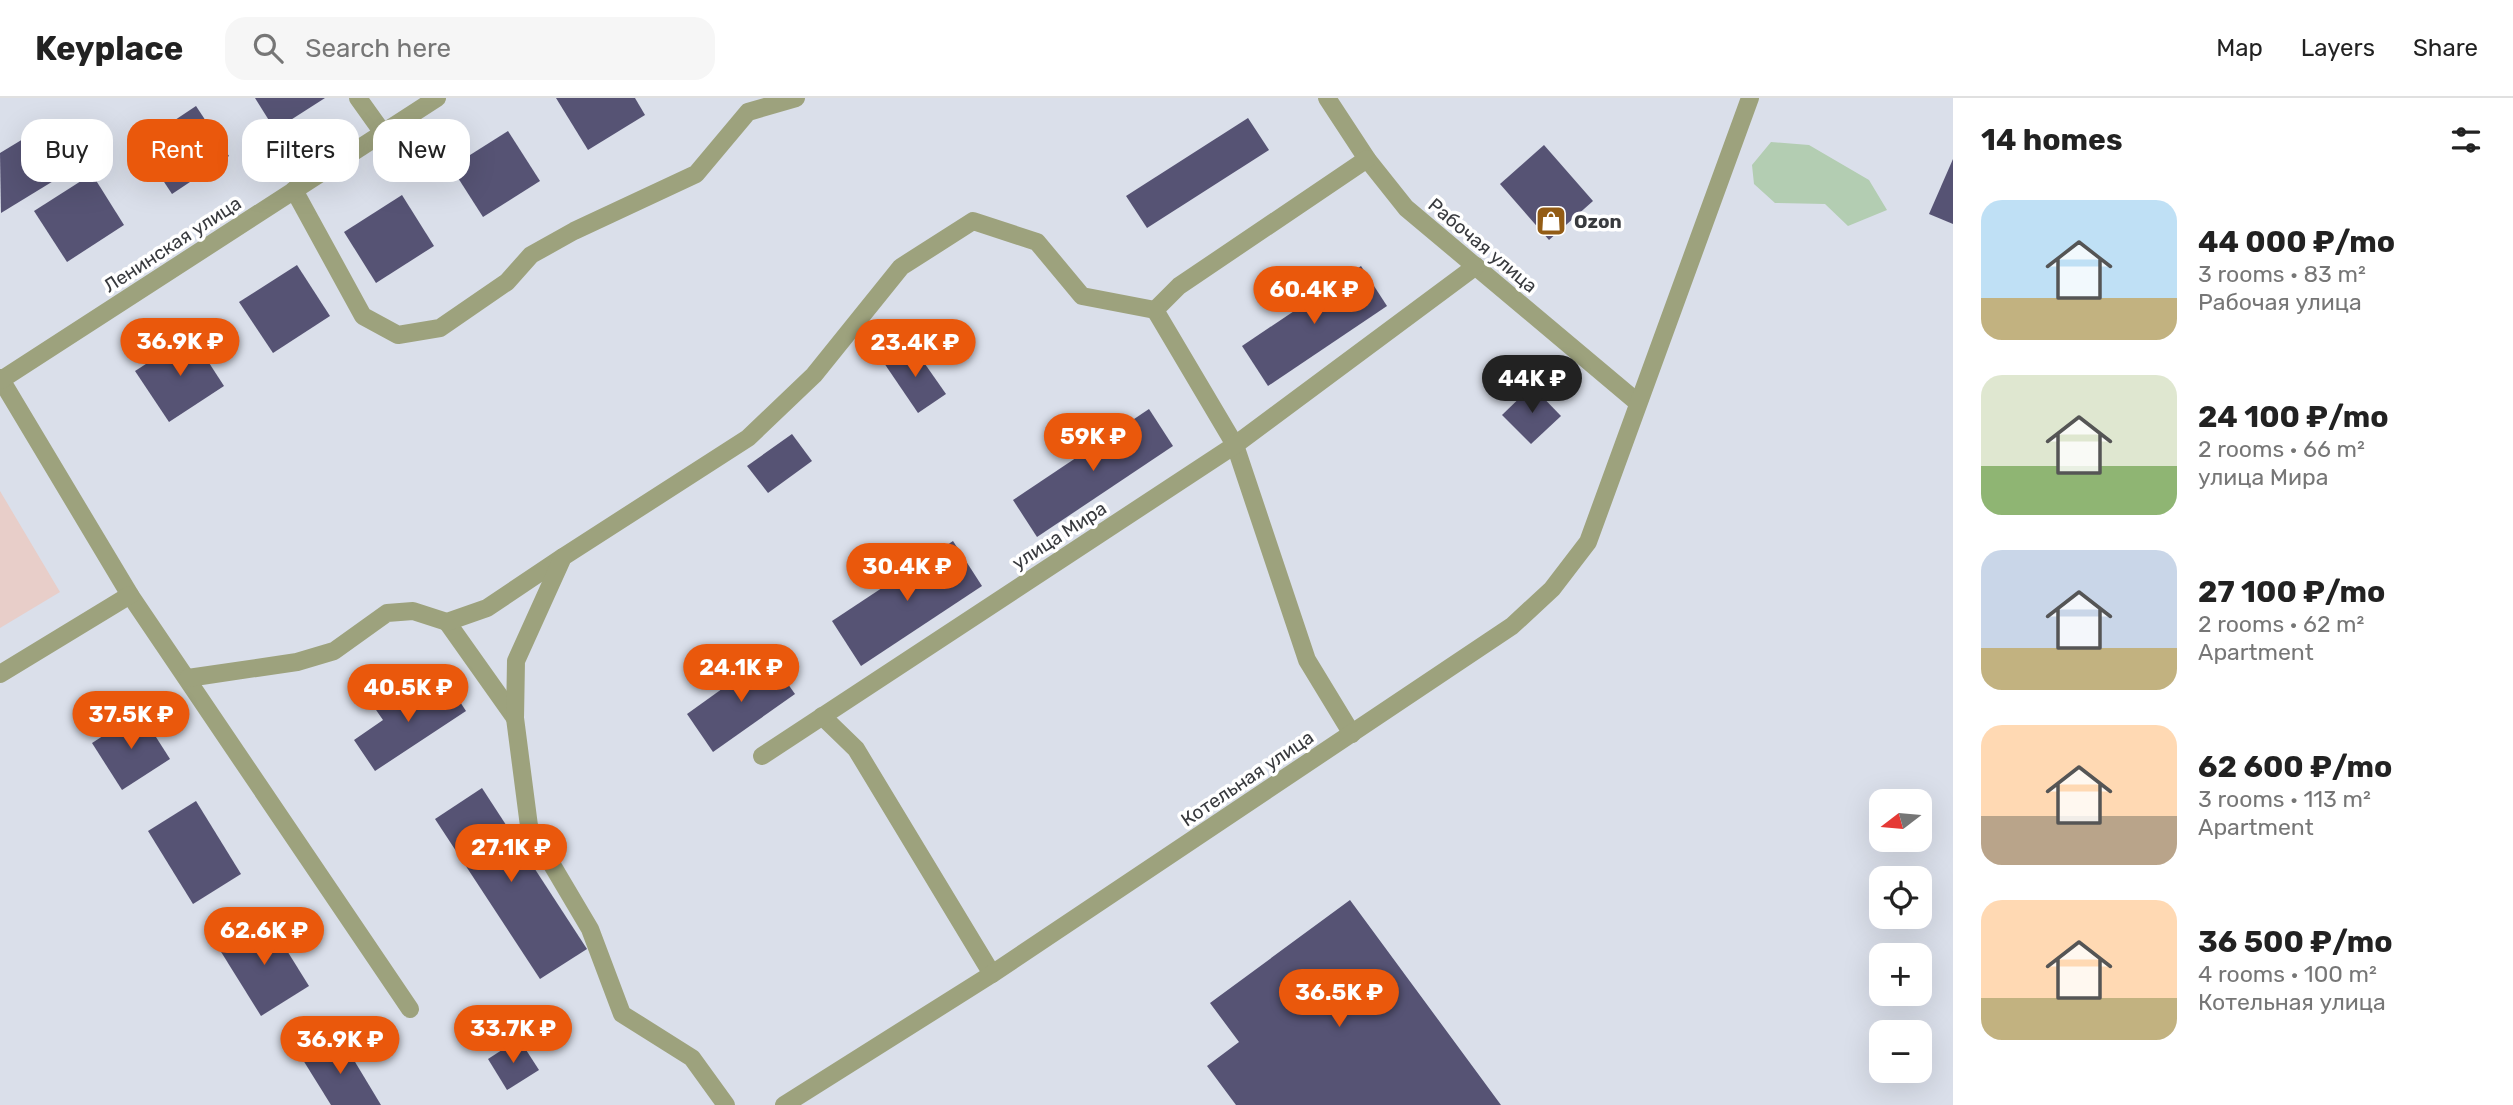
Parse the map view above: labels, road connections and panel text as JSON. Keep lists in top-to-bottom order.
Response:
{
  "streets": {
    "street": [
      "Ленинская улица",
      "Рабочая улица",
      "улица Мира",
      "Котельная улица"
    ]
  },
  "crossings": [
    ["Рабочая улица", "улица Мира"],
    ["Рабочая улица", "Котельная улица"]
  ],
  "places": {
    "shop": ["Ozon"]
  },
  "north": "left",
  "page": {
    "header": "Keyplace",
    "search": "Search here",
    "nav": ["Map", "Layers", "Share"],
    "heading": "14 homes",
    "chip": [
      "Buy",
      "Rent",
      "Filters",
      "New"
    ],
    "list": [
      {
        "name": "44 000 ₽/mo",
        "note": "3 rooms · 83 m² · Рабочая улица"
      },
      {
        "name": "24 100 ₽/mo",
        "note": "2 rooms · 66 m² · улица Мира"
      },
      {
        "name": "27 100 ₽/mo",
        "note": "2 rooms · 62 m² · Apartment"
      },
      {
        "name": "62 600 ₽/mo",
        "note": "3 rooms · 113 m² · Apartment"
      },
      {
        "name": "36 500 ₽/mo",
        "note": "4 rooms · 100 m² · Котельная улица"
      }
    ],
    "price": [
      "60.4K ₽",
      "36.9K ₽",
      "23.4K ₽",
      "44K ₽",
      "59K ₽",
      "30.4K ₽",
      "24.1K ₽",
      "40.5K ₽",
      "37.5K ₽",
      "27.1K ₽",
      "62.6K ₽",
      "36.5K ₽",
      "33.7K ₽",
      "36.9K ₽"
    ],
    "map_buttons": ["+", "−"]
  }
}
